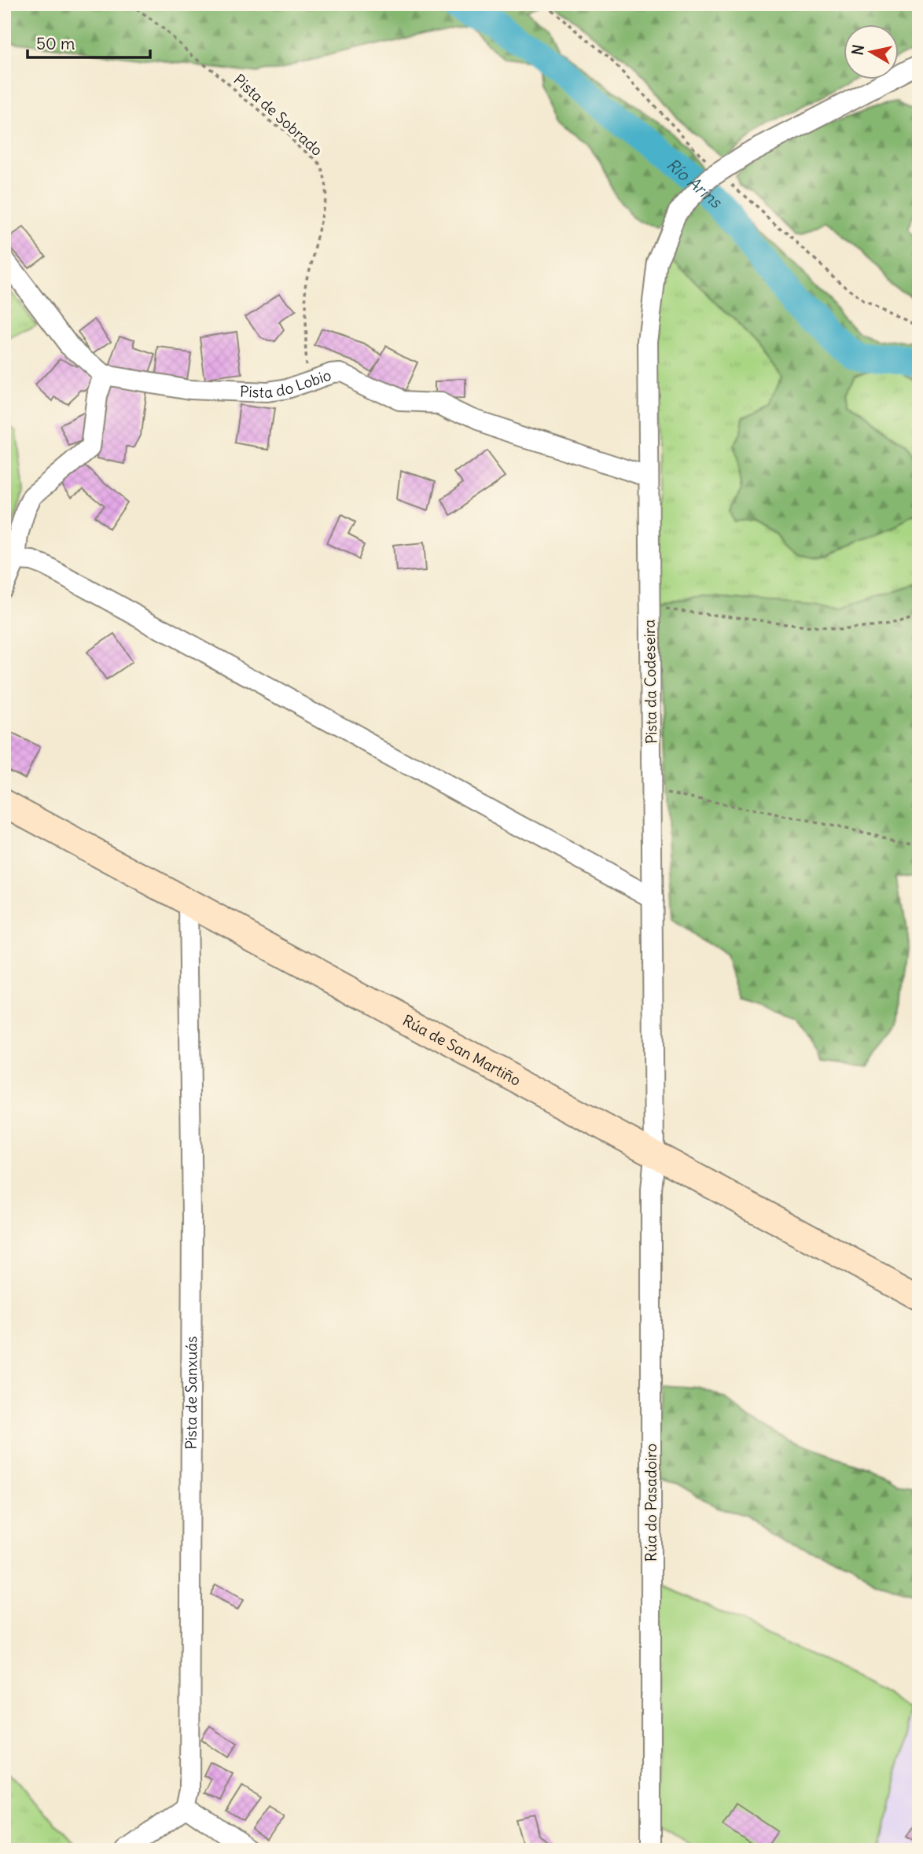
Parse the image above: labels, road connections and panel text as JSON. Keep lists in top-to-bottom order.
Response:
{
  "streets": {
    "street": [
      "Pista do Lobio",
      "Pista da Codeseira",
      "Rúa de San Martiño",
      "Pista de Sanxuás",
      "Rúa do Pasadoiro"
    ],
    "path": ["Pista de Sobrado"]
  },
  "crossings": [
    ["Pista de Sobrado", "Pista do Lobio"],
    ["Pista do Lobio", "Pista da Codeseira"],
    ["Pista da Codeseira", "Rúa de San Martiño"],
    ["Pista da Codeseira", "Rúa do Pasadoiro"],
    ["Rúa de San Martiño", "Pista de Sanxuás"],
    ["Rúa de San Martiño", "Rúa do Pasadoiro"]
  ],
  "water": ["Río Aríns"],
  "scale_bar": "50 m",
  "north": "left"
}
